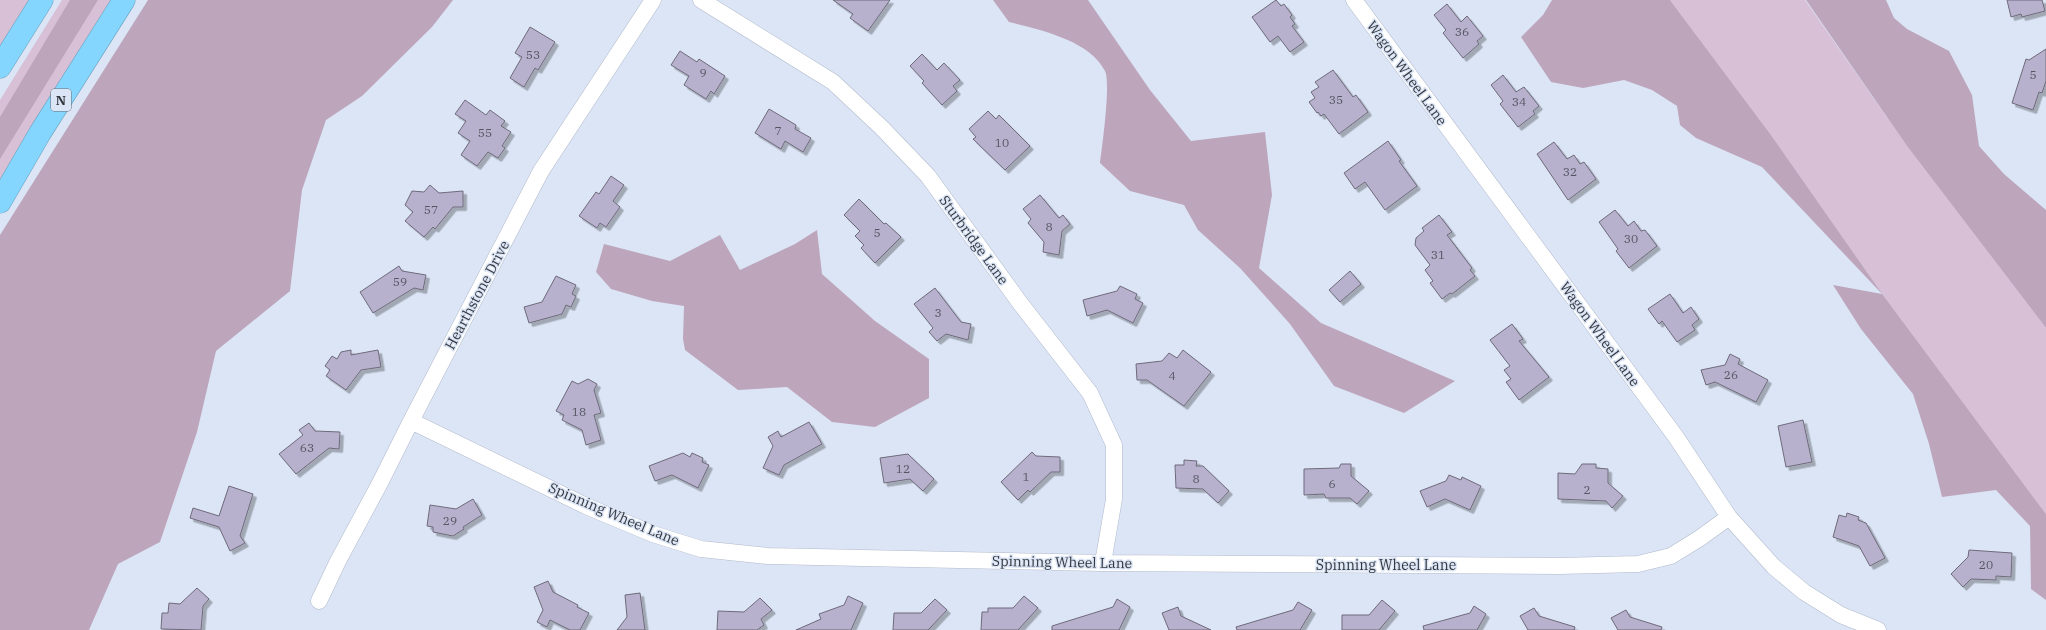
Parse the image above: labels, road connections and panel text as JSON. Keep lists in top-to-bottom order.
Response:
{
  "streets": {
    "highway": ["N"],
    "street": [
      "Wagon Wheel Lane",
      "Sturbridge Lane",
      "Hearthstone Drive",
      "Spinning Wheel Lane"
    ]
  },
  "crossings": [
    ["Wagon Wheel Lane", "Spinning Wheel Lane"],
    ["Sturbridge Lane", "Spinning Wheel Lane"],
    ["Hearthstone Drive", "Spinning Wheel Lane"]
  ],
  "house_numbers": [
    "36",
    "53",
    "9",
    "5",
    "35",
    "34",
    "7",
    "55",
    "10",
    "32",
    "57",
    "8",
    "5",
    "30",
    "31",
    "59",
    "3",
    "26",
    "4",
    "18",
    "63",
    "12",
    "1",
    "8",
    "6",
    "2",
    "29",
    "20"
  ]
}
